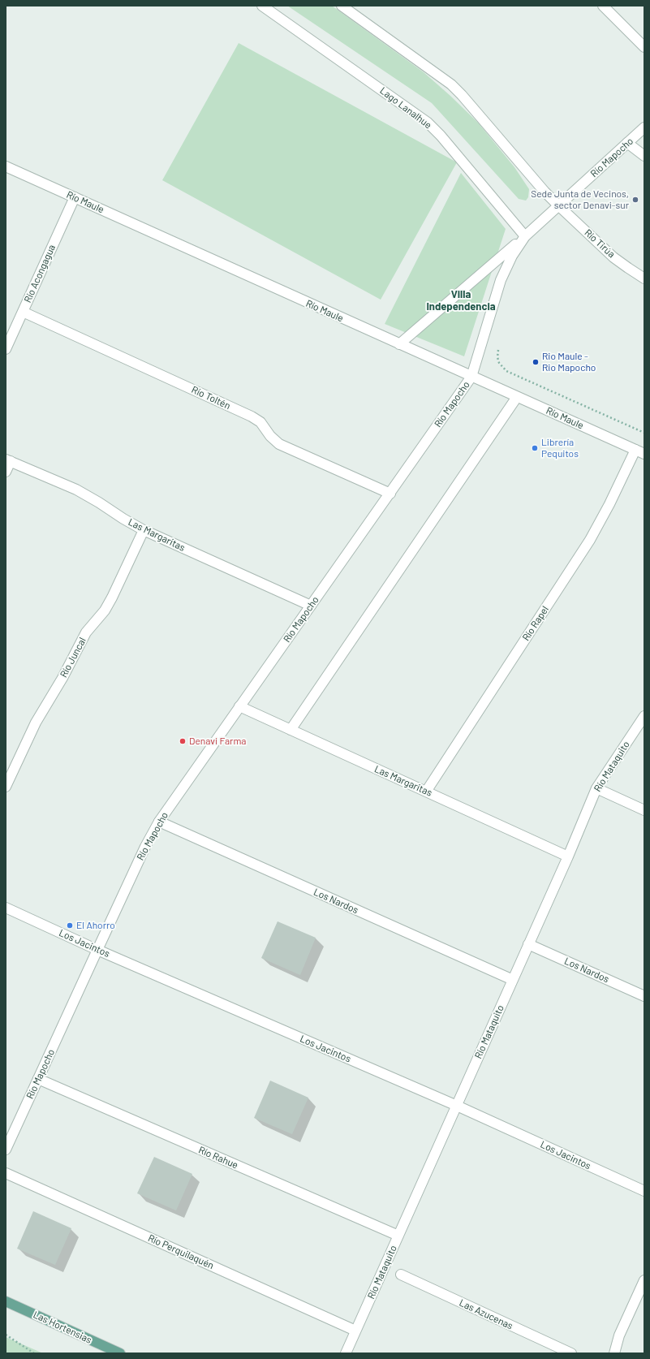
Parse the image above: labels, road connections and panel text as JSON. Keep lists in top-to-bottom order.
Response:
{
  "streets": {
    "main road": ["Las Hortensias"],
    "street": [
      "Lago Lanalhue",
      "Río Mapocho",
      "Río Maule",
      "Río Tirúa",
      "Río Acongagua",
      "Río Toltén",
      "Las Margaritas",
      "Río Rapel",
      "Río Juncal",
      "Río Mataquito",
      "Los Nardos",
      "Los Jacintos",
      "Río Rahue",
      "Río Perquilaquén",
      "Las Azucenas"
    ]
  },
  "crossings": [
    ["Lago Lanalhue", "Río Mapocho"],
    ["Río Mapocho", "Río Maule"],
    ["Río Mapocho", "Río Tirúa"],
    ["Río Mapocho", "Río Toltén"],
    ["Río Mapocho", "Las Margaritas"],
    ["Río Mapocho", "Los Nardos"],
    ["Río Mapocho", "Los Jacintos"],
    ["Río Mapocho", "Río Rahue"],
    ["Río Maule", "Río Acongagua"],
    ["Río Maule", "Río Rapel"],
    ["Río Acongagua", "Río Toltén"],
    ["Las Margaritas", "Río Rapel"],
    ["Las Margaritas", "Río Juncal"],
    ["Las Margaritas", "Río Mataquito"],
    ["Río Mataquito", "Los Nardos"],
    ["Río Mataquito", "Los Jacintos"],
    ["Río Mataquito", "Río Rahue"],
    ["Río Mataquito", "Río Perquilaquén"]
  ],
  "districts": ["Villa Independencia"],
  "places": [
    "Sede Junta de Vecinos, sector Denavi-sur",
    "Rio Maule - Rio Mapocho",
    "Librería Pequitos",
    "Denavi Farma",
    "El Ahorro"
  ]
}
